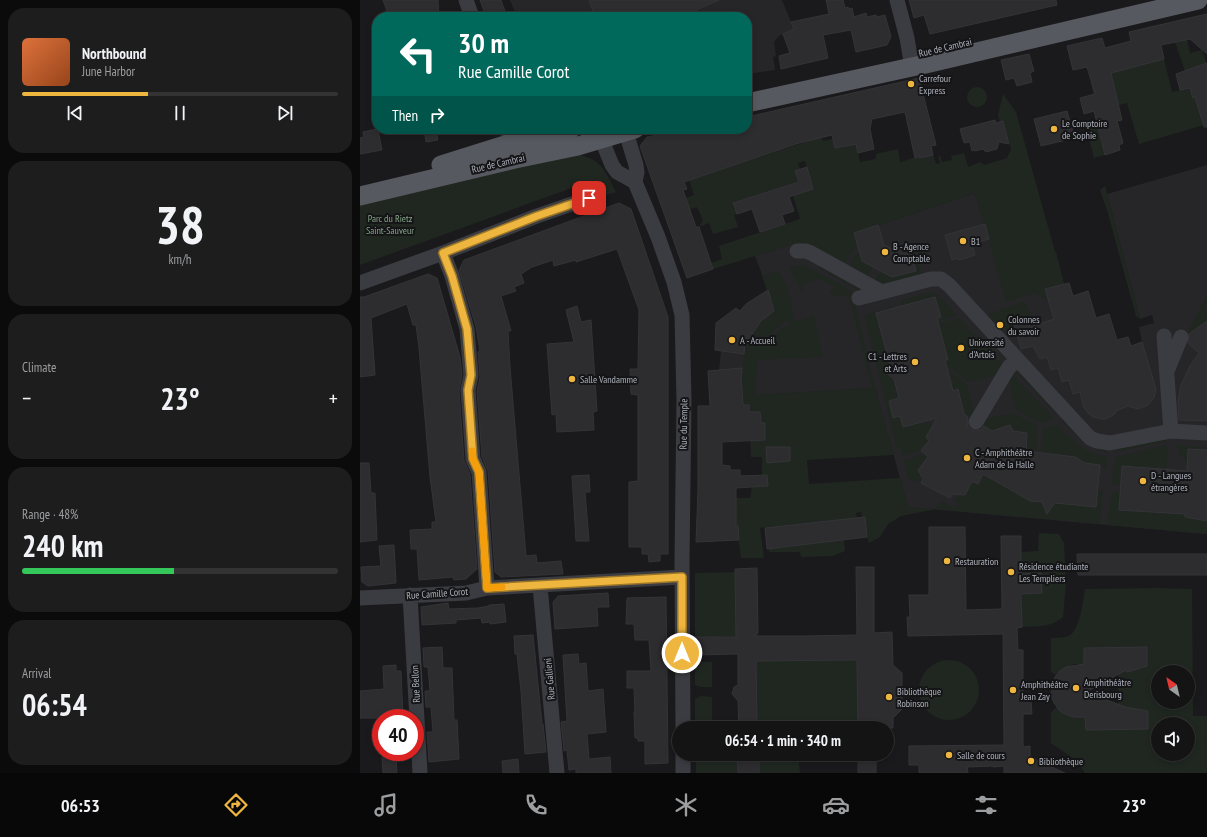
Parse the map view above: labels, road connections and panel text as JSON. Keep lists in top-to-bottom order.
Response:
{
  "streets": {
    "main road": ["Rue de Cambrai"],
    "street": [
      "Rue du Temple",
      "Rue Camille Corot",
      "Rue Gallieni",
      "Rue Bellon"
    ]
  },
  "crossings": [
    ["Rue du Temple", "Rue Camille Corot"],
    ["Rue Camille Corot", "Rue Gallieni"],
    ["Rue Camille Corot", "Rue Bellon"]
  ],
  "parks": ["Parc du Rietz Saint-Sauveur"],
  "places": [
    "Carrefour Express",
    "Le Comptoire de Sophie",
    "B1",
    "B - Agence Comptable",
    "Colonnes du savoir",
    "A - Accueil",
    "Université d'Artois",
    "C1 - Lettres et Arts",
    "Salle Vandamme",
    "C - Amphithéâtre Adam de la Halle",
    "D - Langues étrangères",
    "Restauration",
    "Résidence étudiante Les Templiers",
    "Amphithéâtre Derisbourg",
    "Amphithéâtre Jean Zay",
    "Bibliothèque Robinson",
    "Salle de cours",
    "Bibliothèque"
  ],
  "north": "top left",
  "page": {
    "turn": ["30 m", "Rue Camille Corot"],
    "song": ["Northbound", "June Harbor"],
    "then": "Then",
    "tile": [
      ["38", "km/h"],
      "Climate",
      ["Range · 48%", "240 km"],
      ["Arrival", "06:54"]
    ],
    "heat": ["−", "23°", "+"],
    "limit": "40",
    "trip": "06:54 · 1 min · 340 m",
    "tabs": ["06:53", "23°"]
  }
}
